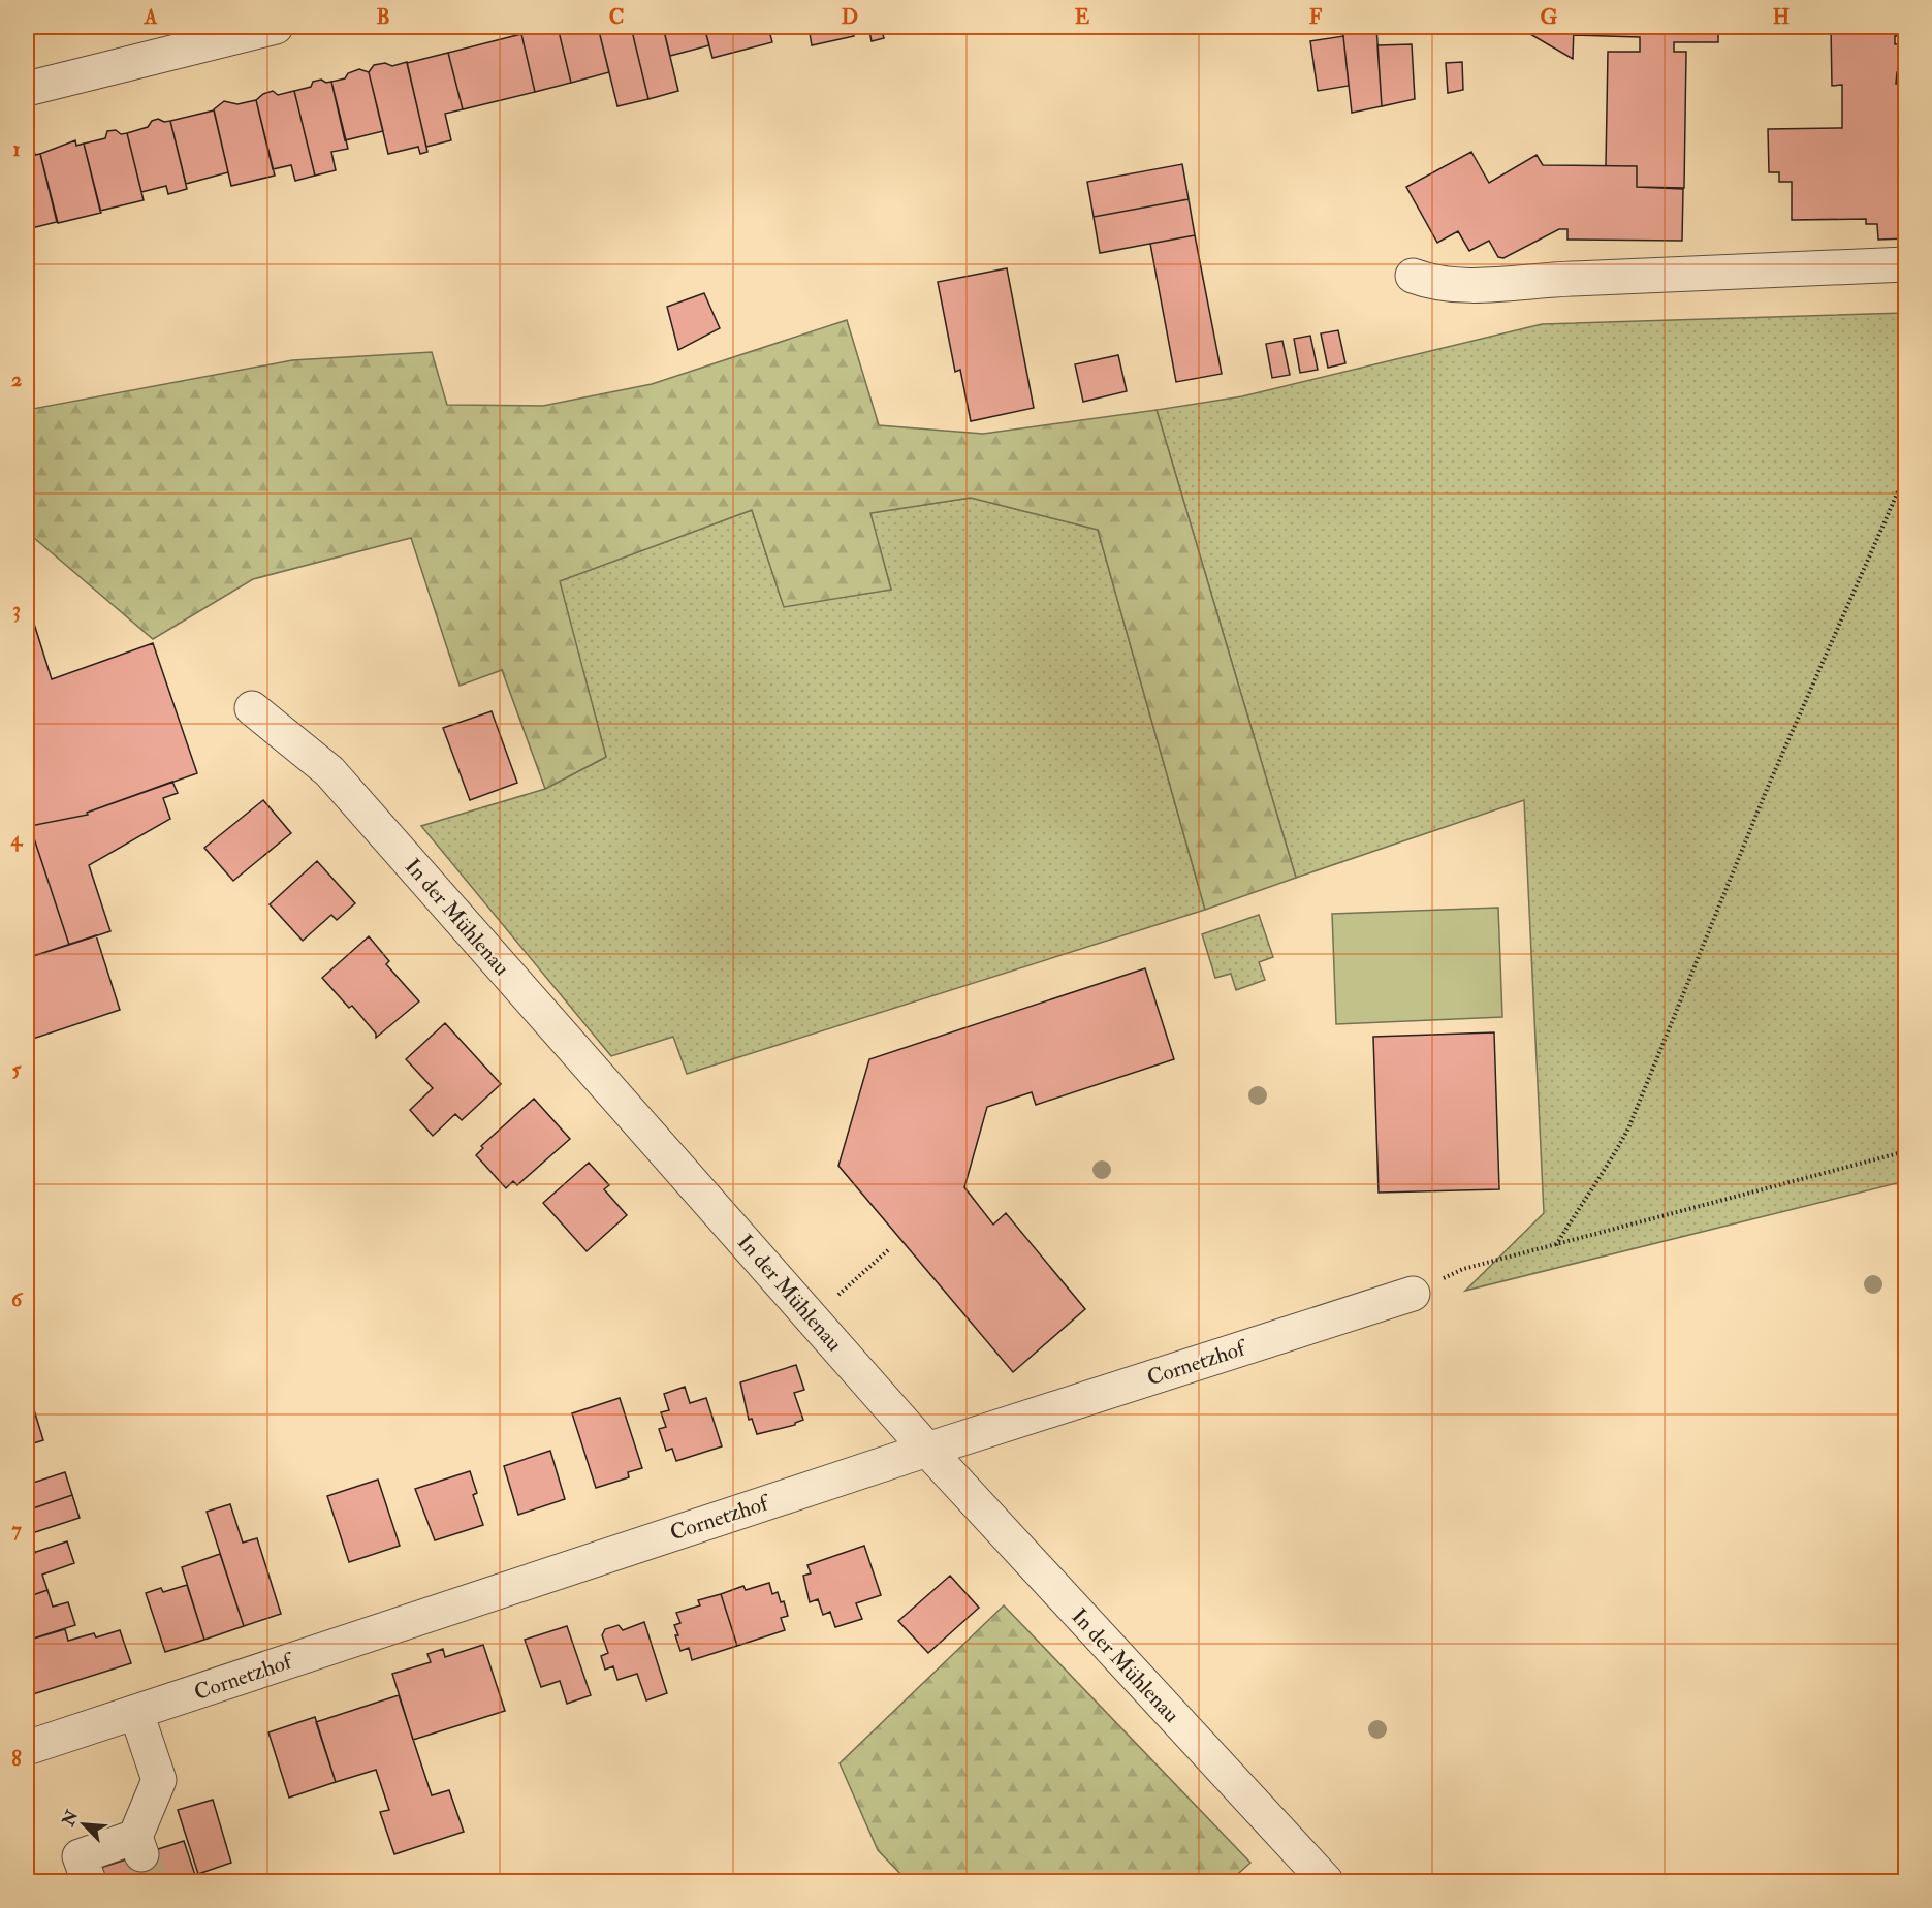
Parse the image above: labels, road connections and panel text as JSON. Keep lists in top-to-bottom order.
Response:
{
  "streets": {
    "street": ["In der Mühlenau", "Cornetzhof"]
  },
  "crossings": [
    ["In der Mühlenau", "Cornetzhof"]
  ],
  "north": "top left",
  "grid": {
    "columns": [
      "A",
      "B",
      "C",
      "D",
      "E",
      "F",
      "G",
      "H"
    ],
    "rows": [
      "1",
      "2",
      "3",
      "4",
      "5",
      "6",
      "7",
      "8"
    ]
  }
}
